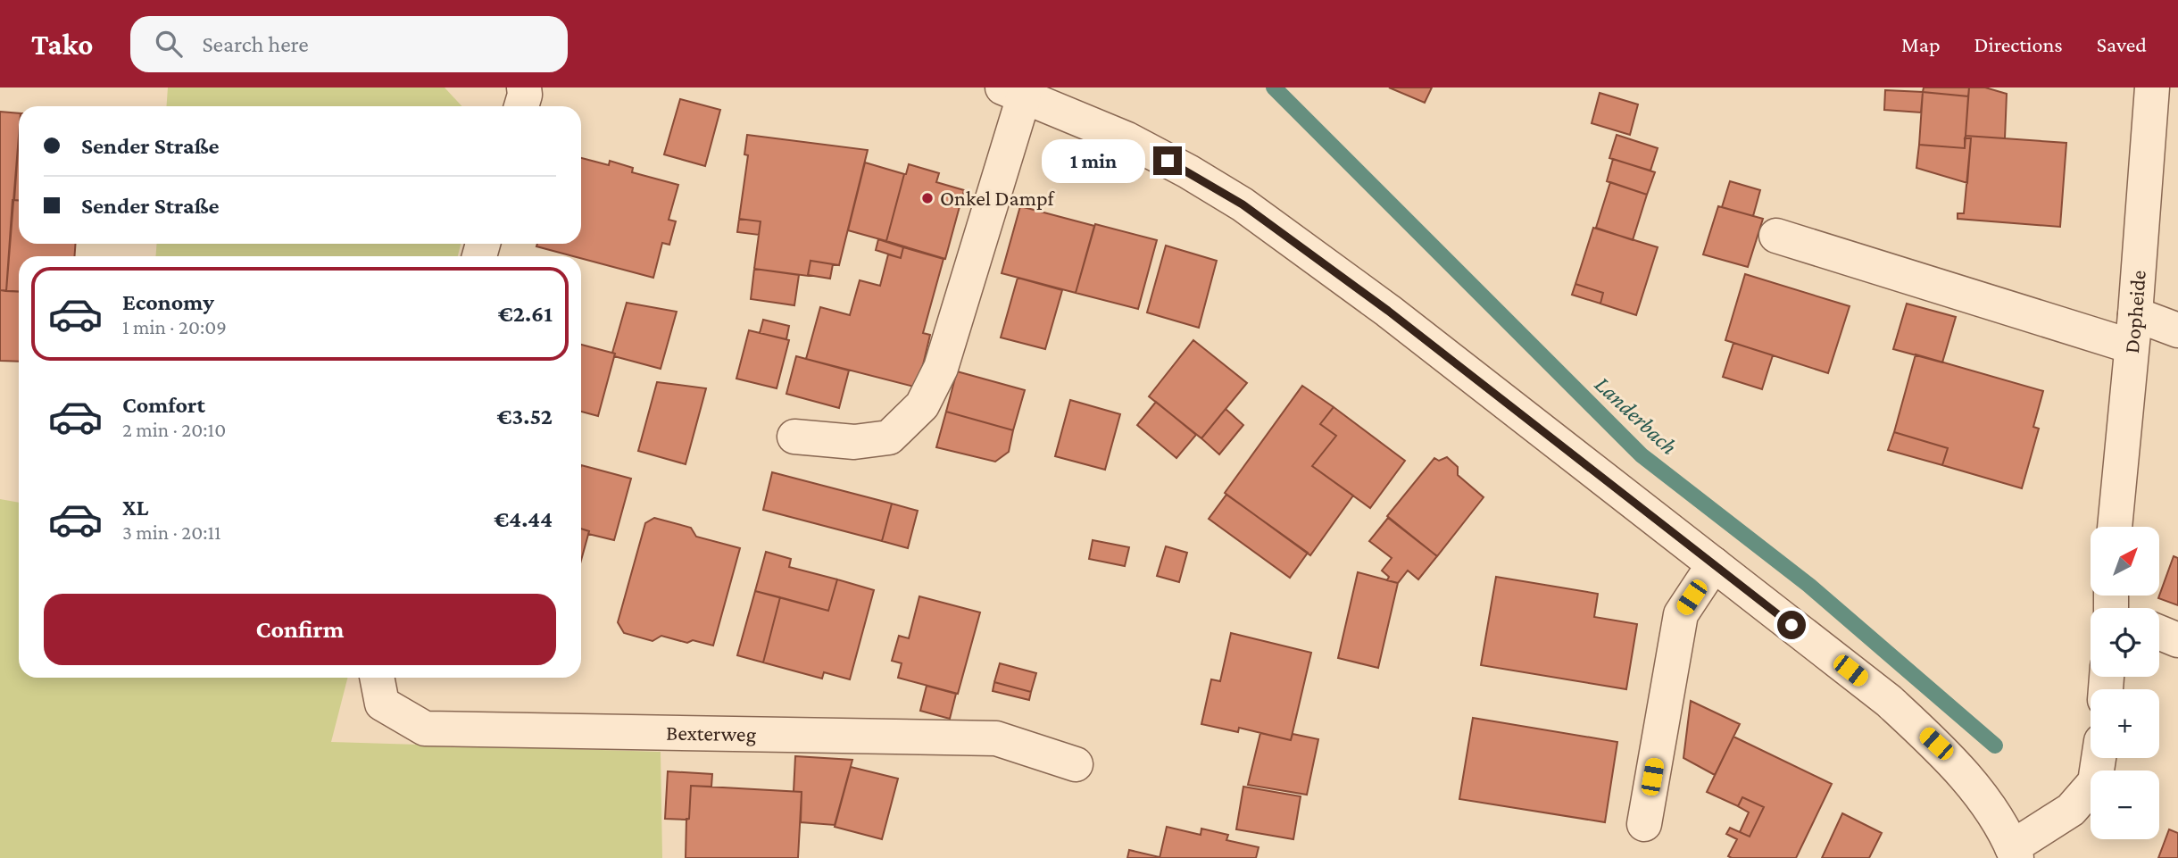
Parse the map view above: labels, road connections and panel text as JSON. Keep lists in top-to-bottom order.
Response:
{
  "streets": {
    "street": ["Dopheide", "Bexterweg"]
  },
  "water": ["Landerbach"],
  "places": ["Onkel Dampf"],
  "north": "top right",
  "page": {
    "header": "Tako",
    "search": "Search here",
    "nav": ["Map", "Directions", "Saved"],
    "banner": ["Sender Straße", "Sender Straße"],
    "bubble": "1 min",
    "list": [
      {
        "name": "Economy",
        "note": "1 min · 20:09",
        "value": "€2.61"
      },
      {
        "name": "Comfort",
        "note": "2 min · 20:10",
        "value": "€3.52"
      },
      {
        "name": "XL",
        "note": "3 min · 20:11",
        "value": "€4.44"
      }
    ],
    "map_buttons": ["+", "−"],
    "buttons": "Confirm"
  }
}
